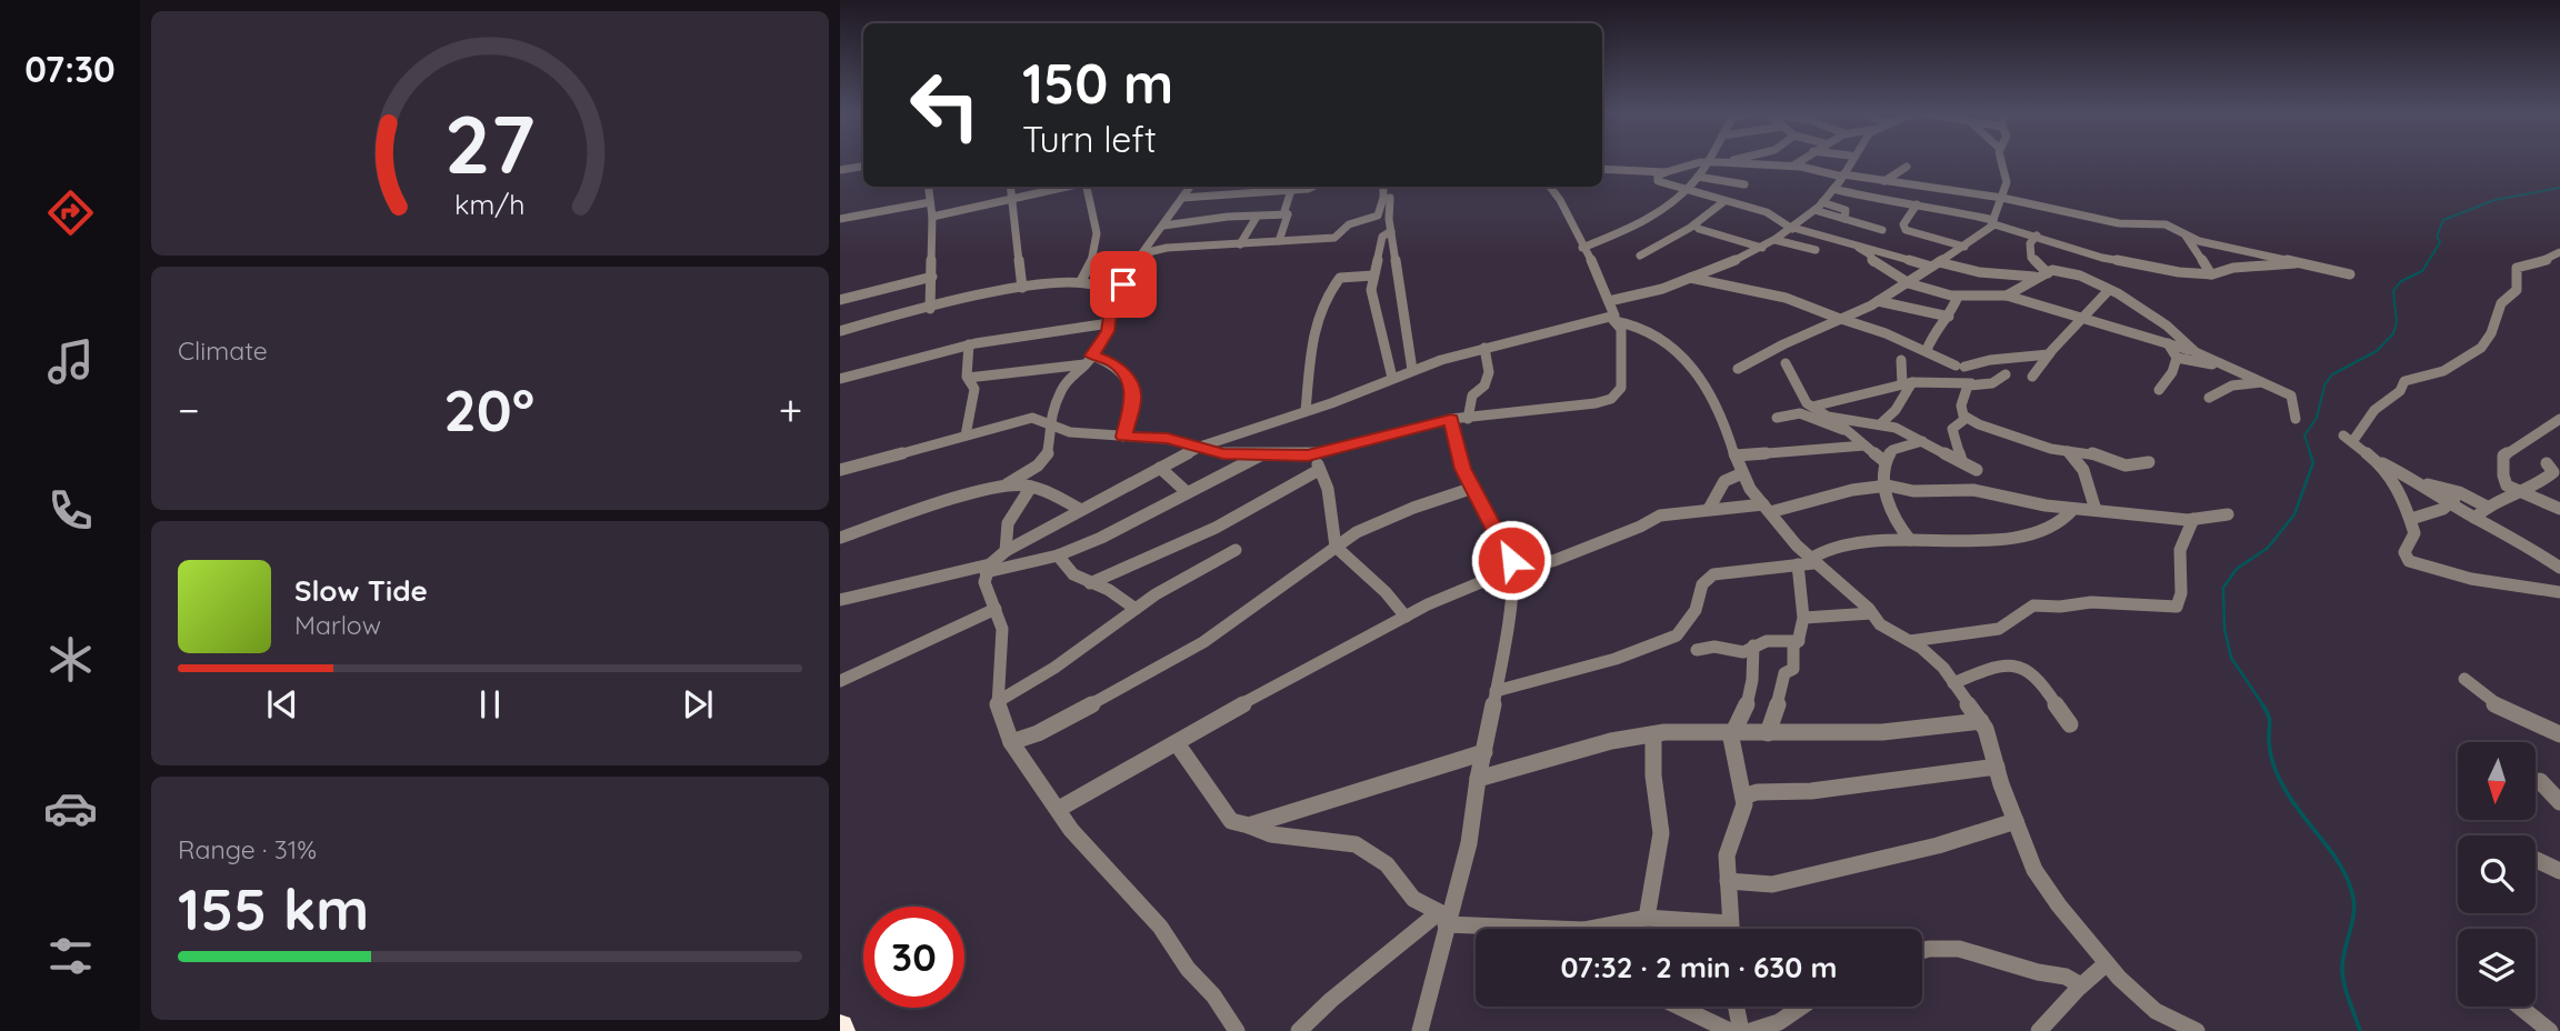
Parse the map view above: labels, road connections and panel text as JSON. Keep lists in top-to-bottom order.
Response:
{
  "north": "bottom",
  "page": {
    "tabs": "07:30",
    "turn": ["150 m", "Turn left"],
    "tile": [
      "Climate",
      ["Range · 31%", "155 km"]
    ],
    "heat": ["−", "20°", "+"],
    "song": ["Slow Tide", "Marlow"],
    "limit": "30",
    "trip": "07:32 · 2 min · 630 m",
    "gauge": ["27", "km/h"]
  }
}
